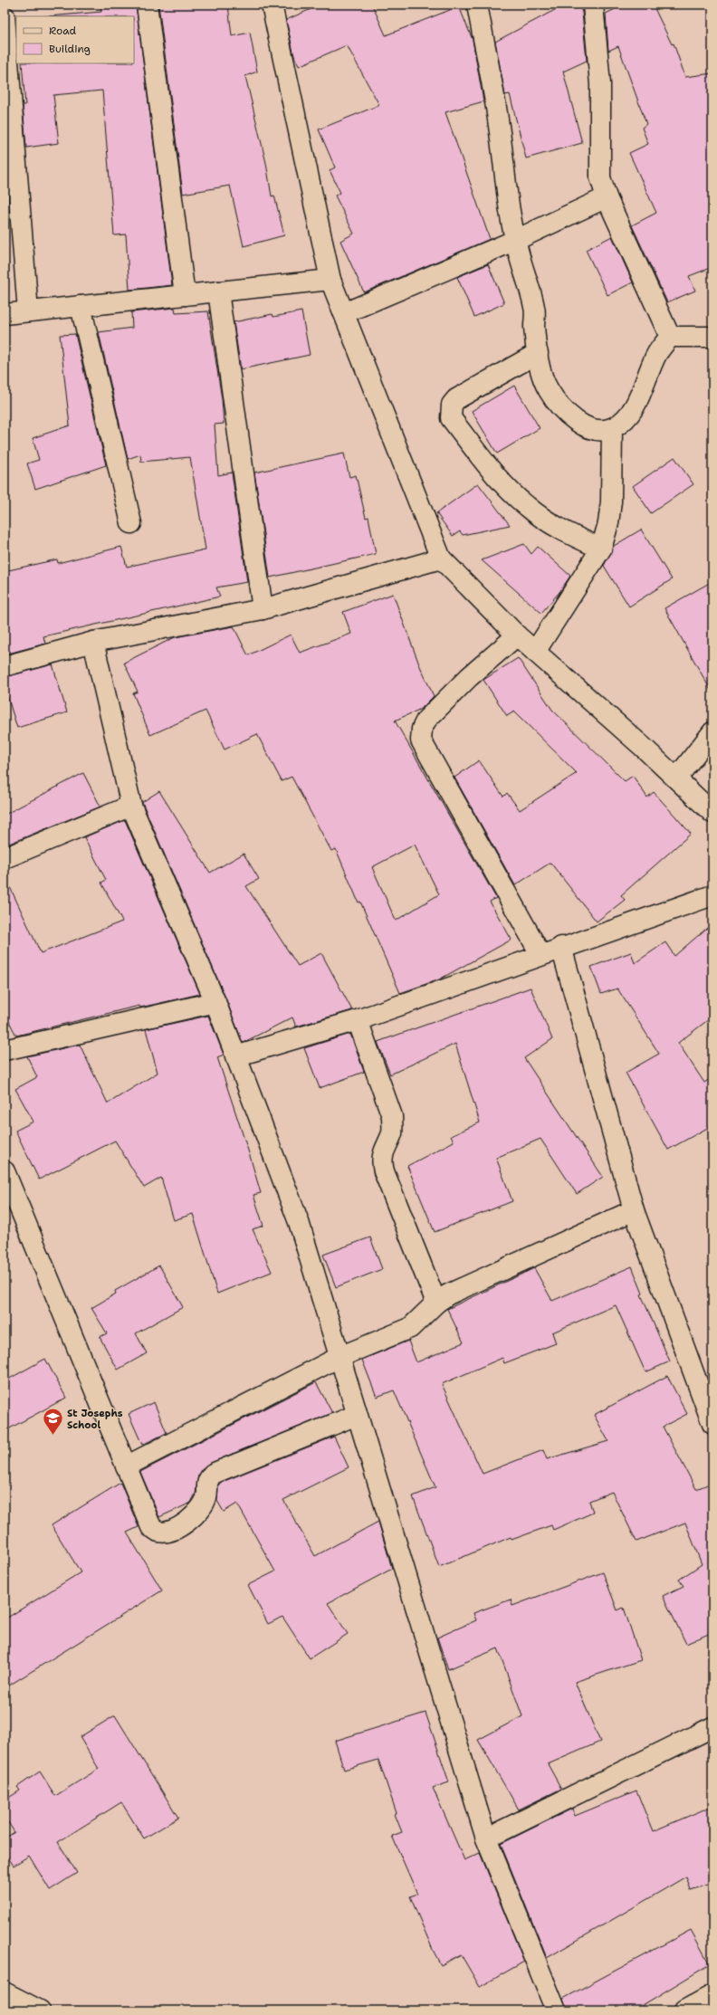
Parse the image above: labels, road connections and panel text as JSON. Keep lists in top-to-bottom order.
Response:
{
  "places": {
    "school or university": ["St Josephs School"]
  },
  "legend": ["Road", "Building"]
}
